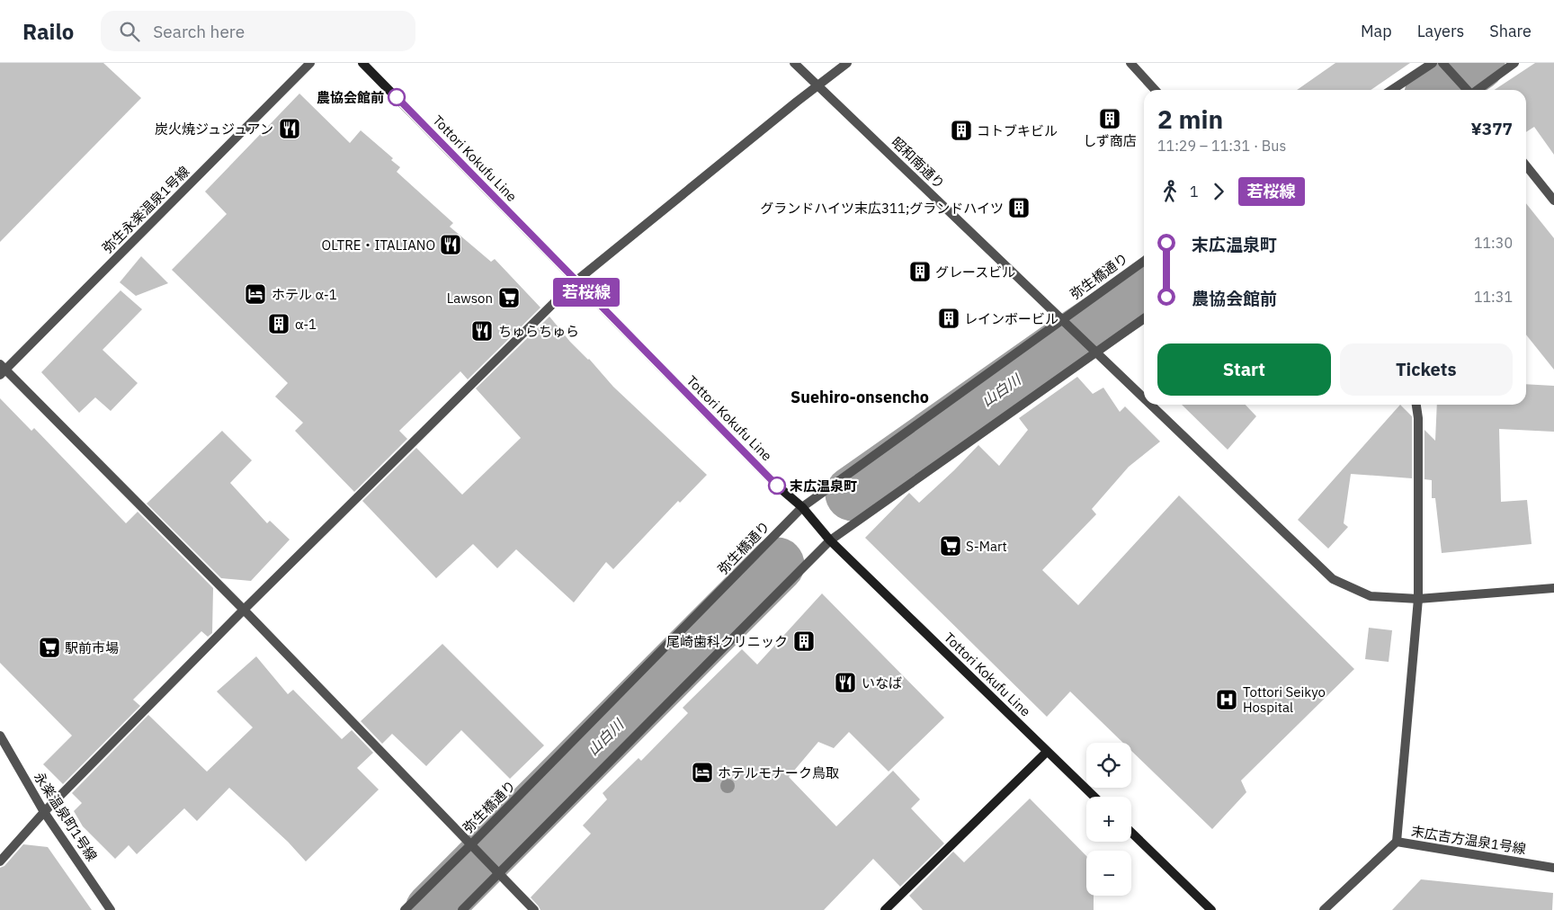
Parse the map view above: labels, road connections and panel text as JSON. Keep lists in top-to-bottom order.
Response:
{
  "streets": {
    "main road": ["Tottori Kokufu Line"],
    "street": [
      "昭和南通り",
      "弥生永楽温泉1号線",
      "弥生橋通り",
      "永楽温泉町1号線",
      "末広吉方温泉1号線"
    ]
  },
  "crossings": [
    ["Tottori Kokufu Line", "弥生橋通り"],
    ["昭和南通り", "弥生橋通り"]
  ],
  "districts": ["Suehiro-onsencho"],
  "water": ["山白川"],
  "places": {
    "other": ["農協会館前", "末広温泉町"],
    "building": [
      "しず商店",
      "コトブキビル",
      "グランドハイツ末広311;グランドハイツ",
      "グレースビル",
      "レインボービル",
      "α-1",
      "尾崎歯科クリニック"
    ],
    "restaurant": [
      "炭火焼ジュジュアン",
      "OLTRE・ITALIANO",
      "ちゅらちゅら",
      "いなば"
    ],
    "hotel": ["ホテル α-1", "ホテルモナーク鳥取"],
    "supermarket": ["Lawson", "S-Mart", "駅前市場"],
    "hospital": ["Tottori Seikyo Hospital"]
  },
  "lines": ["bus line 若桜線"],
  "page": {
    "header": "Railo",
    "search": "Search here",
    "nav": ["Map", "Layers", "Share"],
    "on_map": "若桜線",
    "heading": ["2 min", "11:29 – 11:31 · Bus", "¥377"],
    "legs": ["1", "若桜線"],
    "list": [
      {
        "name": "末広温泉町",
        "value": "11:30"
      },
      {
        "name": "農協会館前",
        "value": "11:31"
      }
    ],
    "buttons": ["Start", "Tickets"],
    "map_buttons": ["+", "−"]
  }
}
